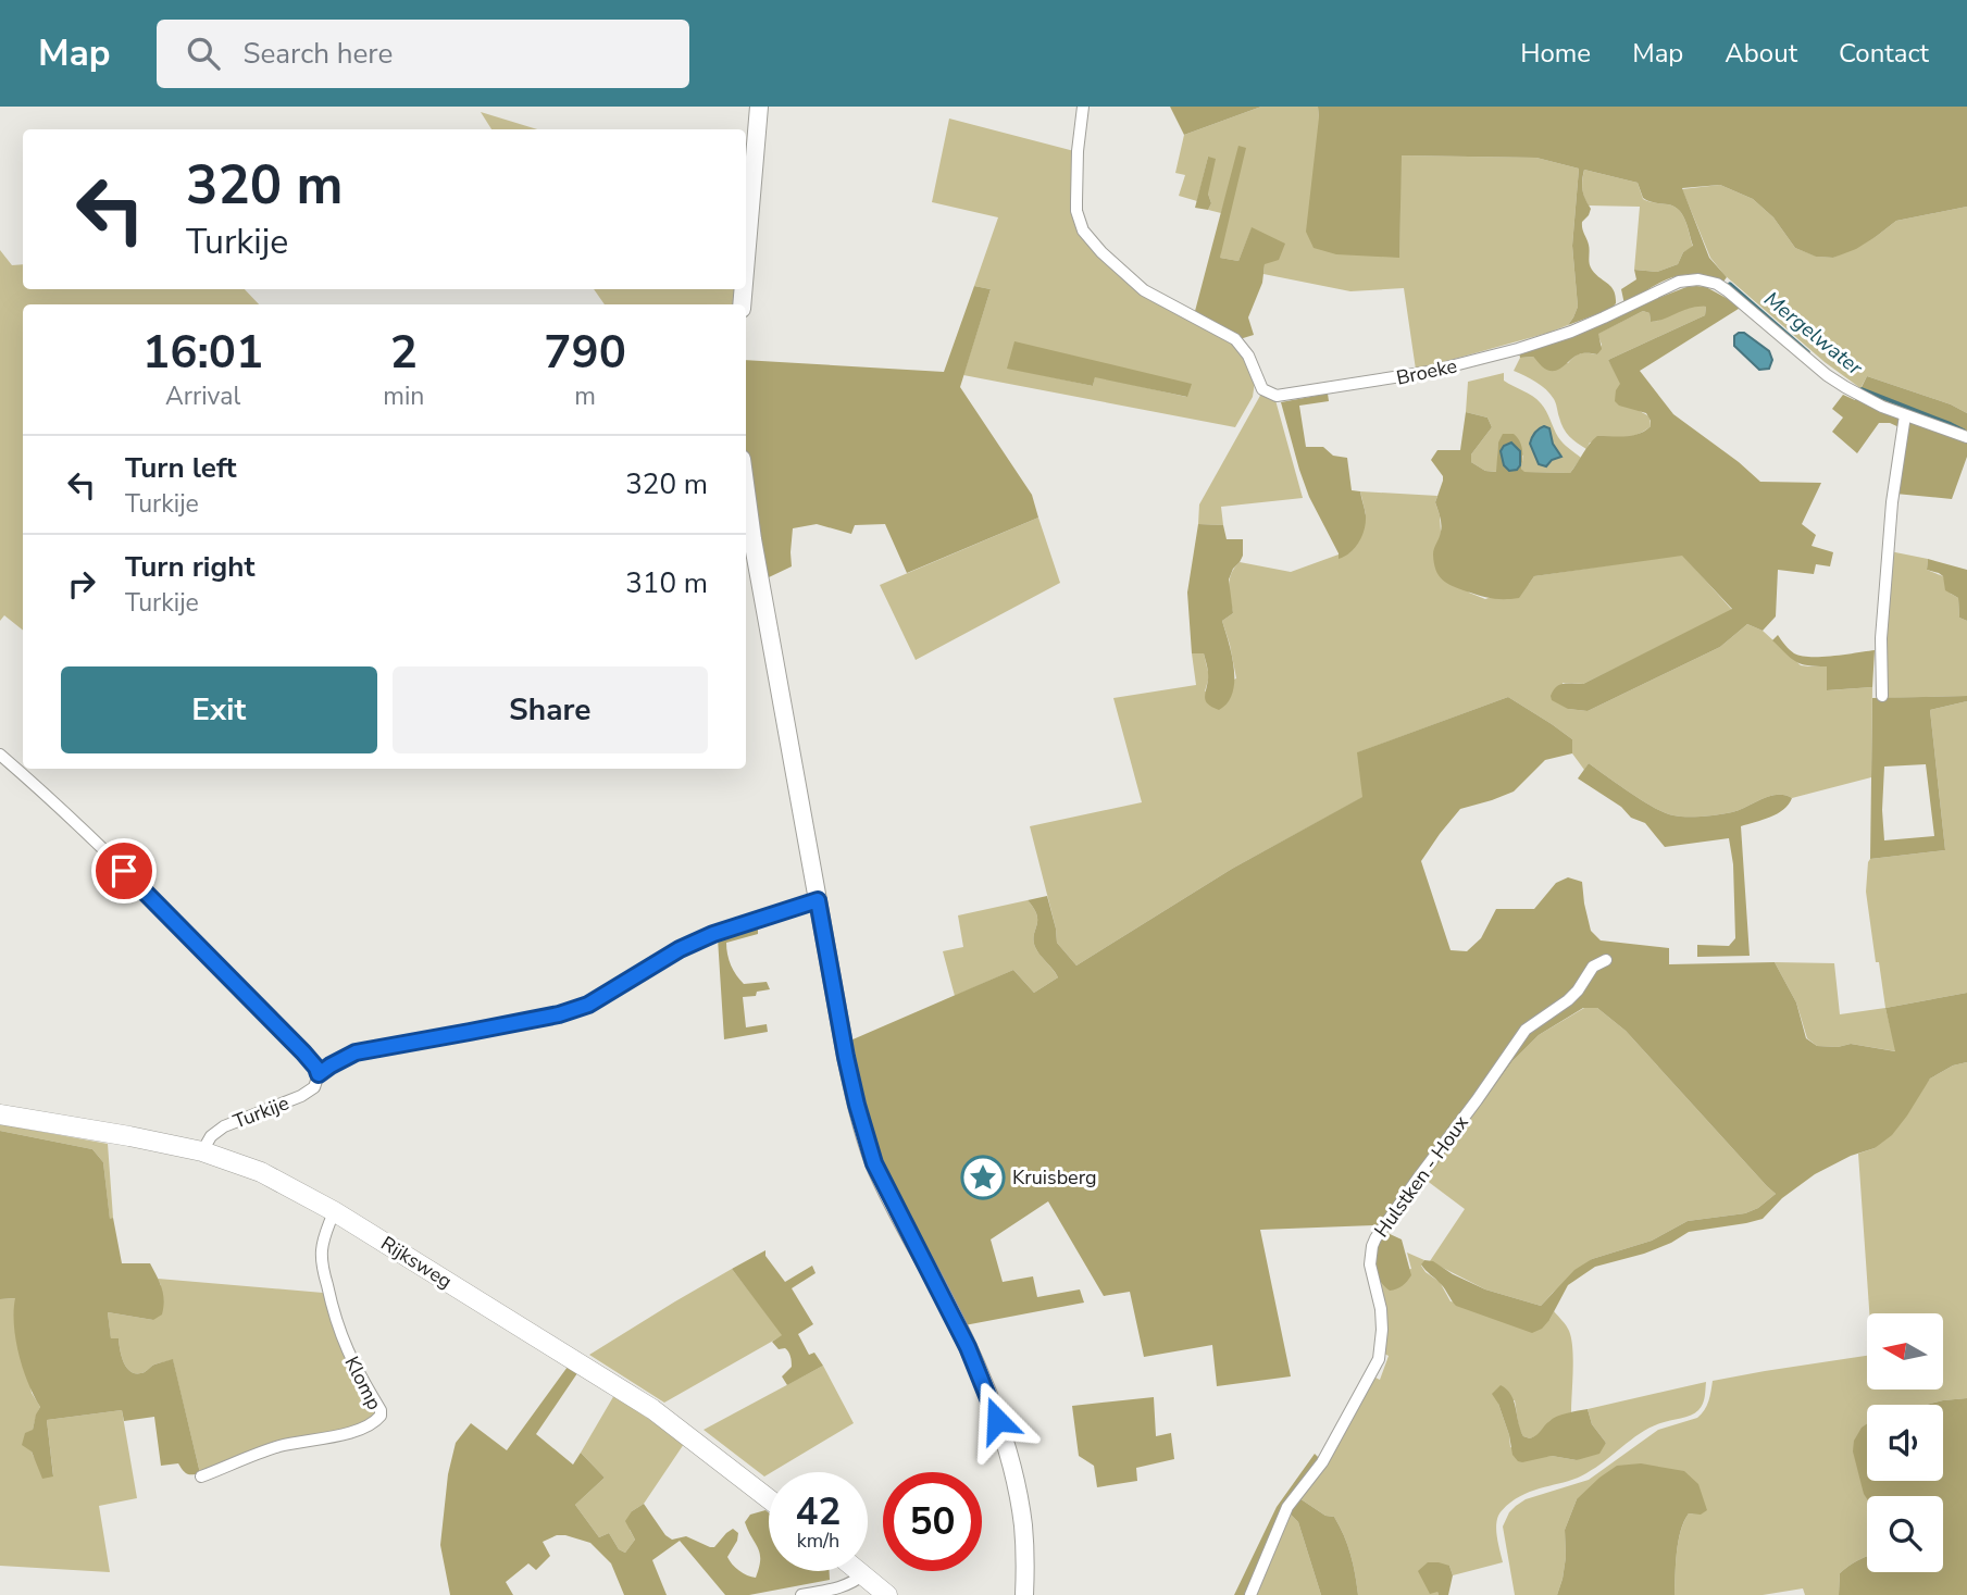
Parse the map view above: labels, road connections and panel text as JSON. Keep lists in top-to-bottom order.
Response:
{
  "streets": {
    "main road": ["Rijksweg"],
    "street": [
      "Broeke",
      "Turkije",
      "Hulstken - Houx",
      "Klomp"
    ]
  },
  "crossings": [
    ["Turkije", "Rijksweg"],
    ["Rijksweg", "Klomp"]
  ],
  "water": ["Mergelwater"],
  "places": {
    "place": ["Kruisberg"]
  },
  "north": "left",
  "page": {
    "header": "Map",
    "search": "Search here",
    "nav": [
      "Home",
      "Map",
      "About",
      "Contact"
    ],
    "turn": ["320 m", "Turkije"],
    "eta": [
      "16:01",
      "Arrival",
      "2",
      "min",
      "790",
      "m"
    ],
    "list": [
      {
        "name": "Turn left",
        "note": "Turkije",
        "value": "320 m"
      },
      {
        "name": "Turn right",
        "note": "Turkije",
        "value": "310 m"
      }
    ],
    "buttons": ["Exit", "Share"],
    "speed": "42 km/h",
    "limit": "50"
  }
}
